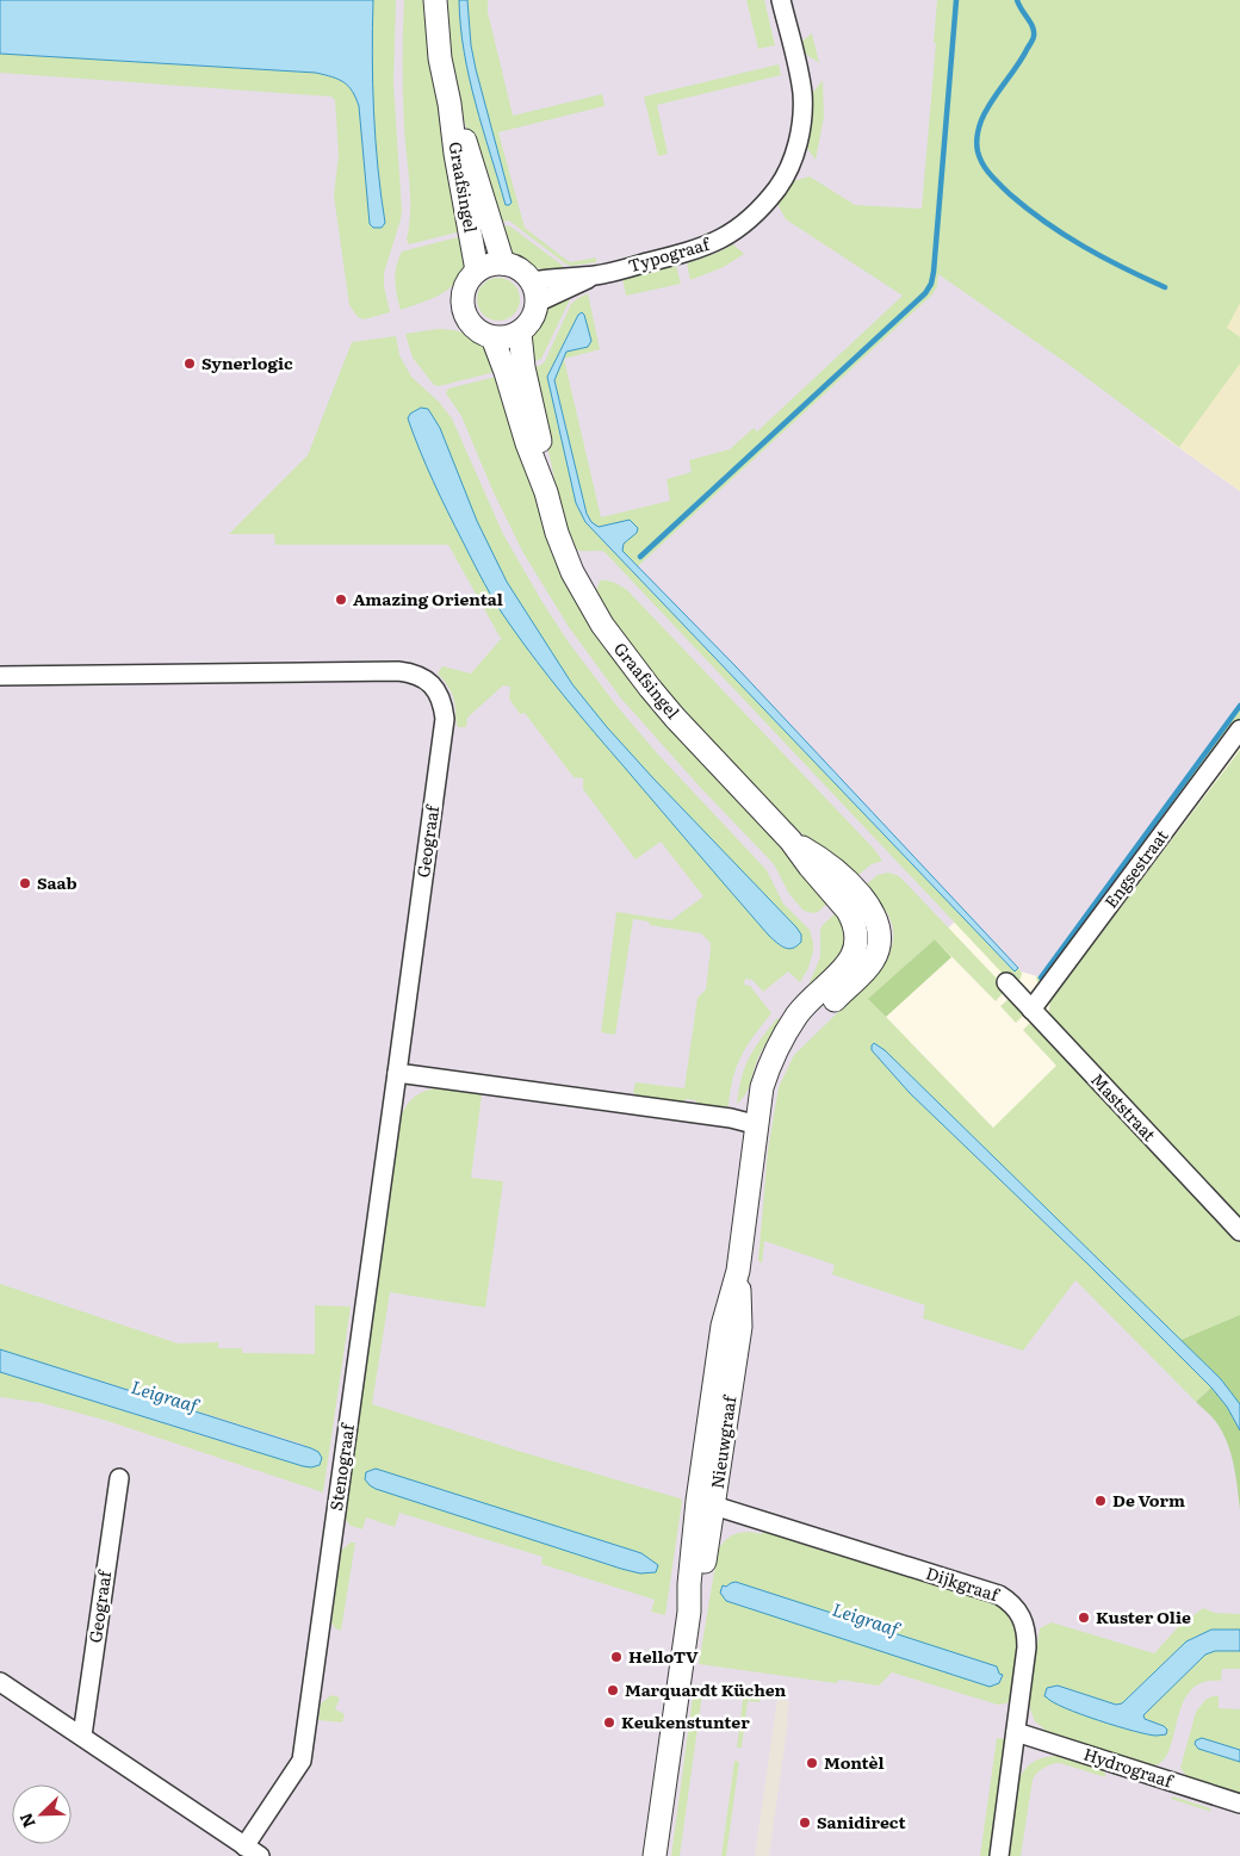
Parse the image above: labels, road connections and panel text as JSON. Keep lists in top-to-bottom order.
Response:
{
  "streets": {
    "street": [
      "Graafsingel",
      "Typograaf",
      "Geograaf",
      "Engsestraat",
      "Maststraat",
      "Nieuwgraaf",
      "Stenograaf",
      "Dijkgraaf",
      "Hydrograaf"
    ]
  },
  "crossings": [
    ["Graafsingel", "Typograaf"],
    ["Graafsingel", "Nieuwgraaf"],
    ["Geograaf", "Stenograaf"],
    ["Engsestraat", "Maststraat"],
    ["Nieuwgraaf", "Dijkgraaf"],
    ["Dijkgraaf", "Hydrograaf"]
  ],
  "water": ["Leigraaf"],
  "places": [
    "Synerlogic",
    "Amazing Oriental",
    "Saab",
    "De Vorm",
    "Kuster Olie",
    "HelloTV",
    "Marquardt Küchen",
    "Keukenstunter",
    "Montèl",
    "Sanidirect"
  ],
  "north": "bottom left"
}
